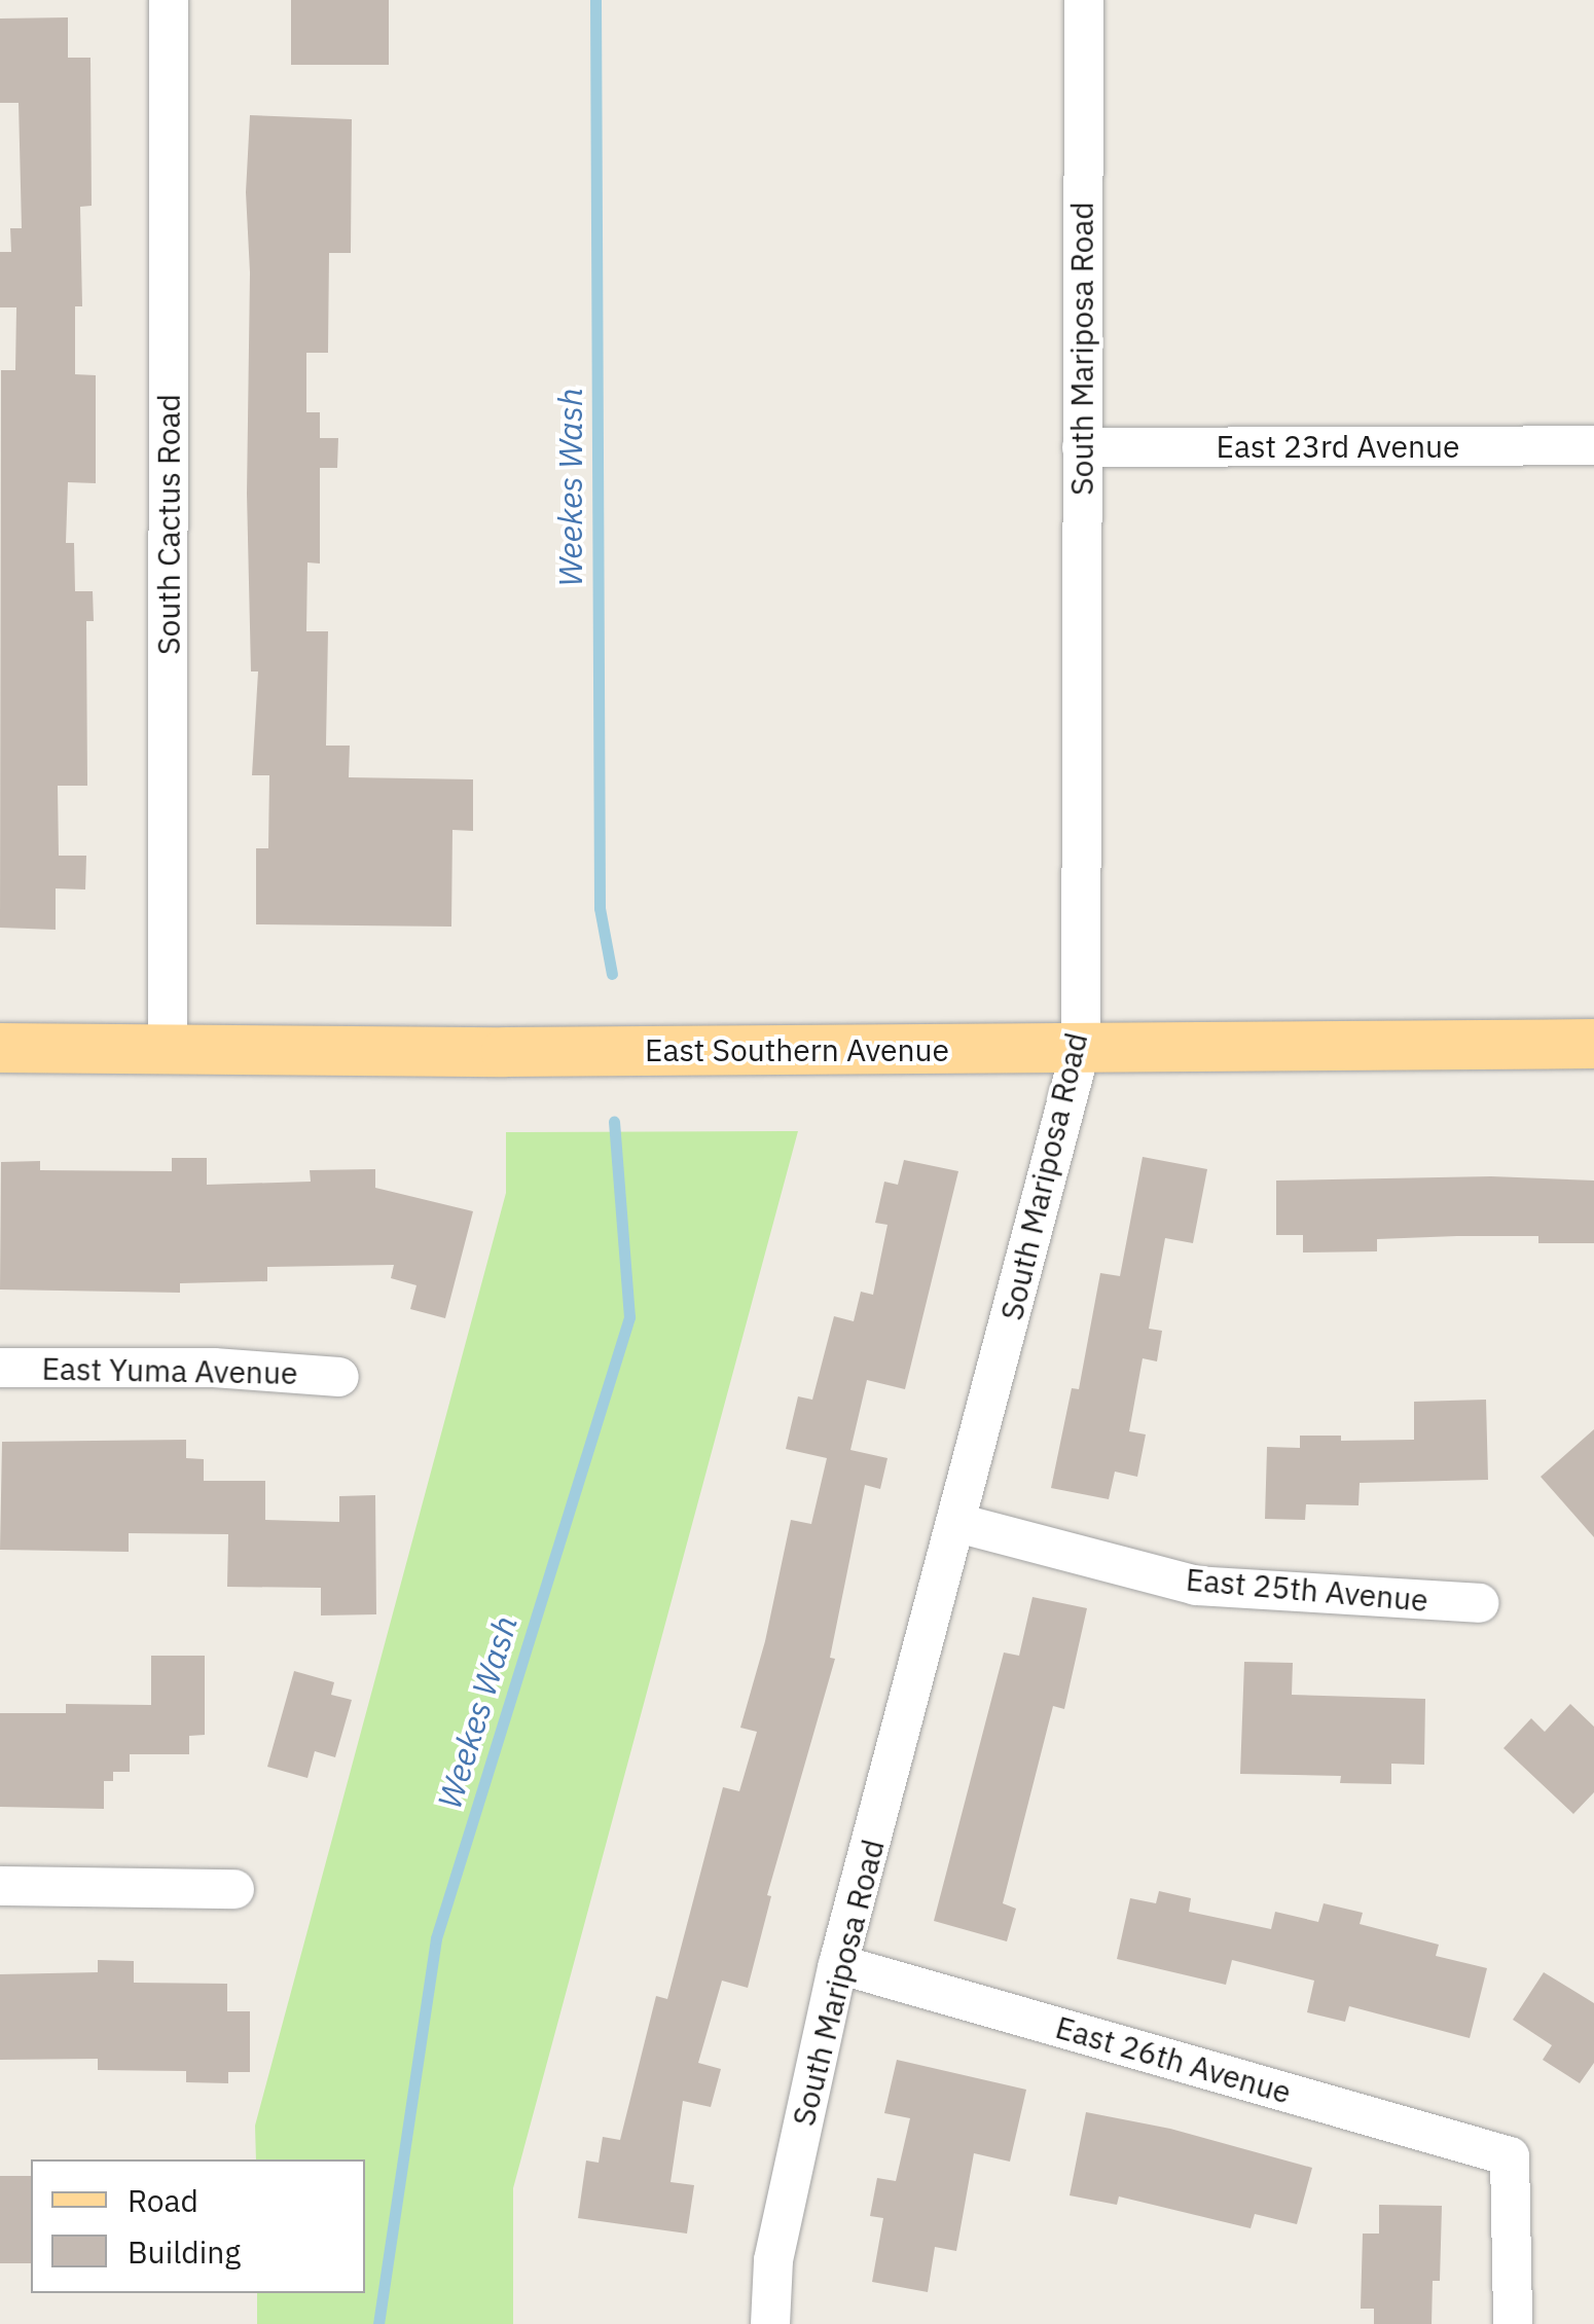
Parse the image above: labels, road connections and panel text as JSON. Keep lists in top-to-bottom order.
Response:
{
  "streets": {
    "main road": ["East Southern Avenue"],
    "street": [
      "South Mariposa Road",
      "East 23rd Avenue",
      "South Cactus Road",
      "East Yuma Avenue",
      "East 25th Avenue",
      "East 26th Avenue"
    ]
  },
  "crossings": [
    ["South Mariposa Road", "East 23rd Avenue"],
    ["South Mariposa Road", "East Southern Avenue"],
    ["South Mariposa Road", "East 25th Avenue"],
    ["South Mariposa Road", "East 26th Avenue"],
    ["South Cactus Road", "East Southern Avenue"]
  ],
  "water": ["Weekes Wash"],
  "legend": ["Road", "Building"]
}
